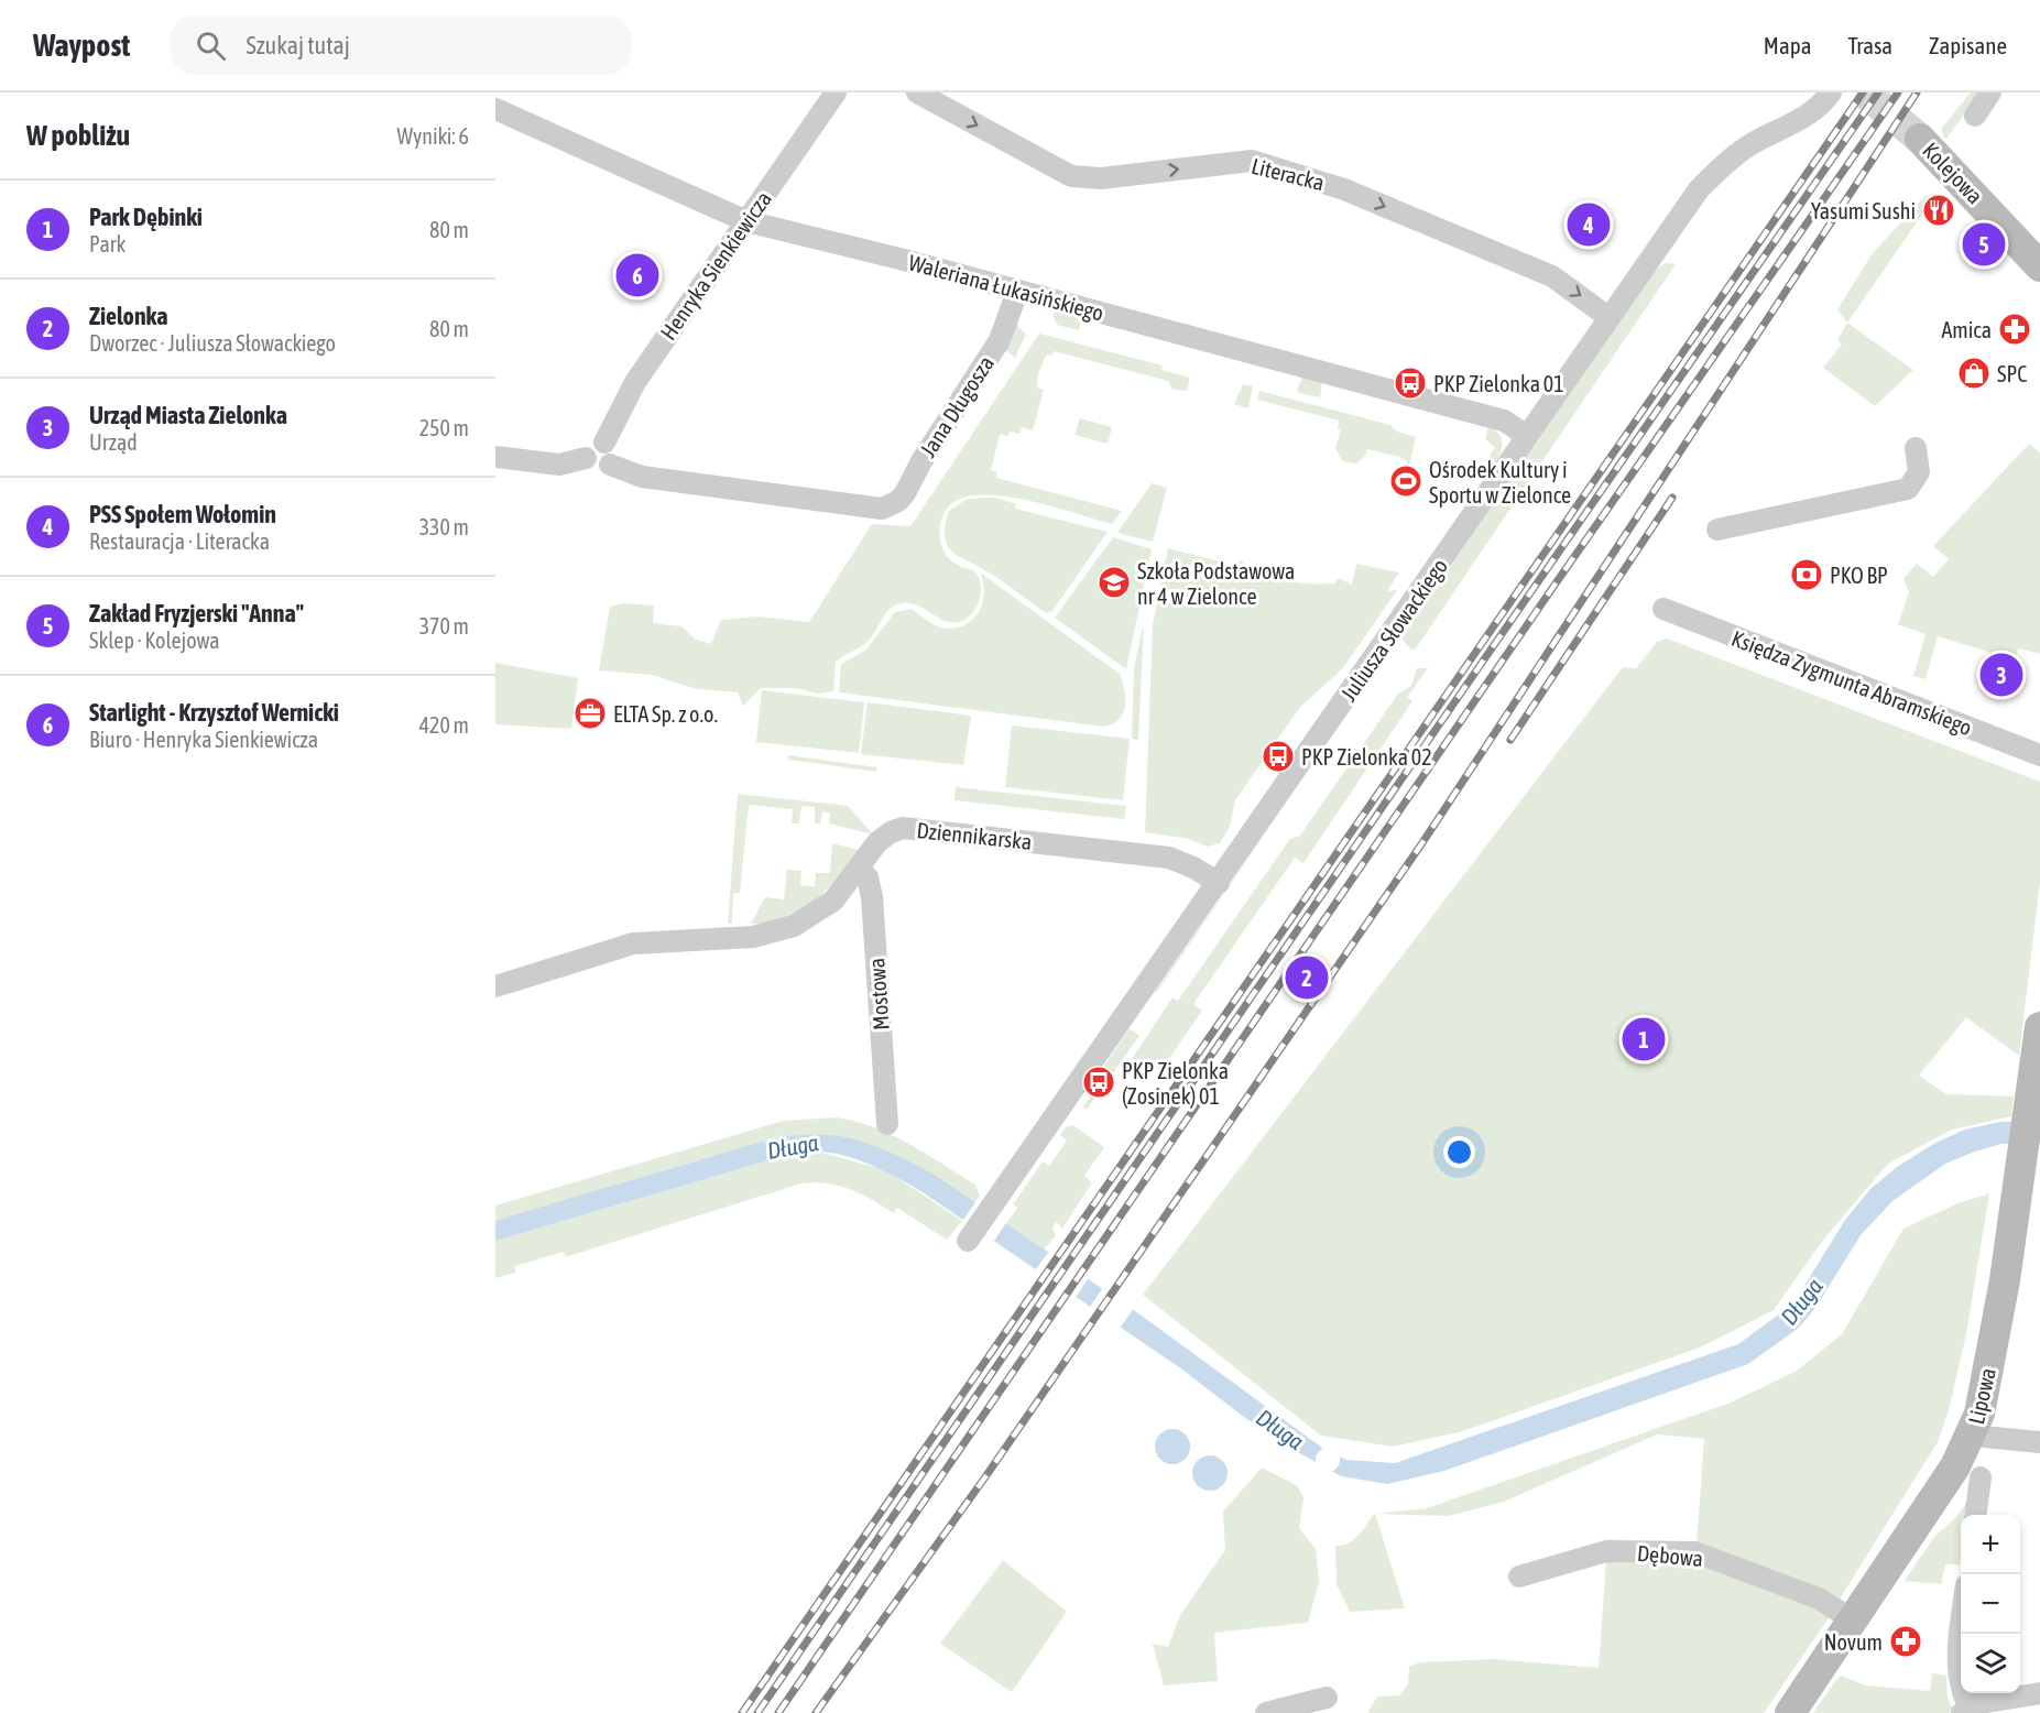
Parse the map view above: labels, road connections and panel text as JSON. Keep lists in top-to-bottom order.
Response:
{
  "streets": {
    "street": [
      "Kolejowa",
      "Literacka",
      "Henryka Sienkiewicza",
      "Waleriana Łukasińskiego",
      "Jana Długosza",
      "Juliusza Słowackiego",
      "Księdza Zygmunta Abramskiego",
      "Dziennikarska",
      "Mostowa",
      "Lipowa",
      "Dębowa"
    ]
  },
  "crossings": [
    ["Literacka", "Juliusza Słowackiego"],
    ["Henryka Sienkiewicza", "Waleriana Łukasińskiego"],
    ["Henryka Sienkiewicza", "Jana Długosza"],
    ["Waleriana Łukasińskiego", "Jana Długosza"],
    ["Waleriana Łukasińskiego", "Juliusza Słowackiego"],
    ["Juliusza Słowackiego", "Dziennikarska"],
    ["Dziennikarska", "Mostowa"],
    ["Lipowa", "Dębowa"]
  ],
  "one_way": ["Literacka"],
  "water": ["Długa"],
  "places": {
    "restaurant": ["Yasumi Sushi"],
    "pharmacy": ["Amica", "Novum"],
    "shop": ["SPC"],
    "bus stop": ["PKP Zielonka 01", "PKP Zielonka 02", "PKP Zielonka (Zosinek) 01"],
    "sports": ["Ośrodek Kultury i Sportu w Zielonce"],
    "bank": ["PKO BP"],
    "school or university": ["Szkoła Podstawowa nr 4 w Zielonce"],
    "office": ["ELTA Sp. z o.o."]
  },
  "page": {
    "header": "Waypost",
    "search": "Szukaj tutaj",
    "nav": ["Mapa", "Trasa", "Zapisane"],
    "heading": ["W pobliżu", "Wyniki: 6"],
    "list": [
      {
        "mark": "1",
        "name": "Park Dębinki",
        "note": "Park",
        "value": "80 m"
      },
      {
        "mark": "2",
        "name": "Zielonka",
        "note": "Dworzec · Juliusza Słowackiego",
        "value": "80 m"
      },
      {
        "mark": "3",
        "name": "Urząd Miasta Zielonka",
        "note": "Urząd",
        "value": "250 m"
      },
      {
        "mark": "4",
        "name": "PSS Społem Wołomin",
        "note": "Restauracja · Literacka",
        "value": "330 m"
      },
      {
        "mark": "5",
        "name": "Zakład Fryzjerski \"Anna\"",
        "note": "Sklep · Kolejowa",
        "value": "370 m"
      },
      {
        "mark": "6",
        "name": "Starlight - Krzysztof Wernicki",
        "note": "Biuro · Henryka Sienkiewicza",
        "value": "420 m"
      }
    ],
    "pins": [
      "4",
      "5",
      "6",
      "3",
      "2",
      "1"
    ],
    "map_buttons": ["+", "−"]
  }
}
